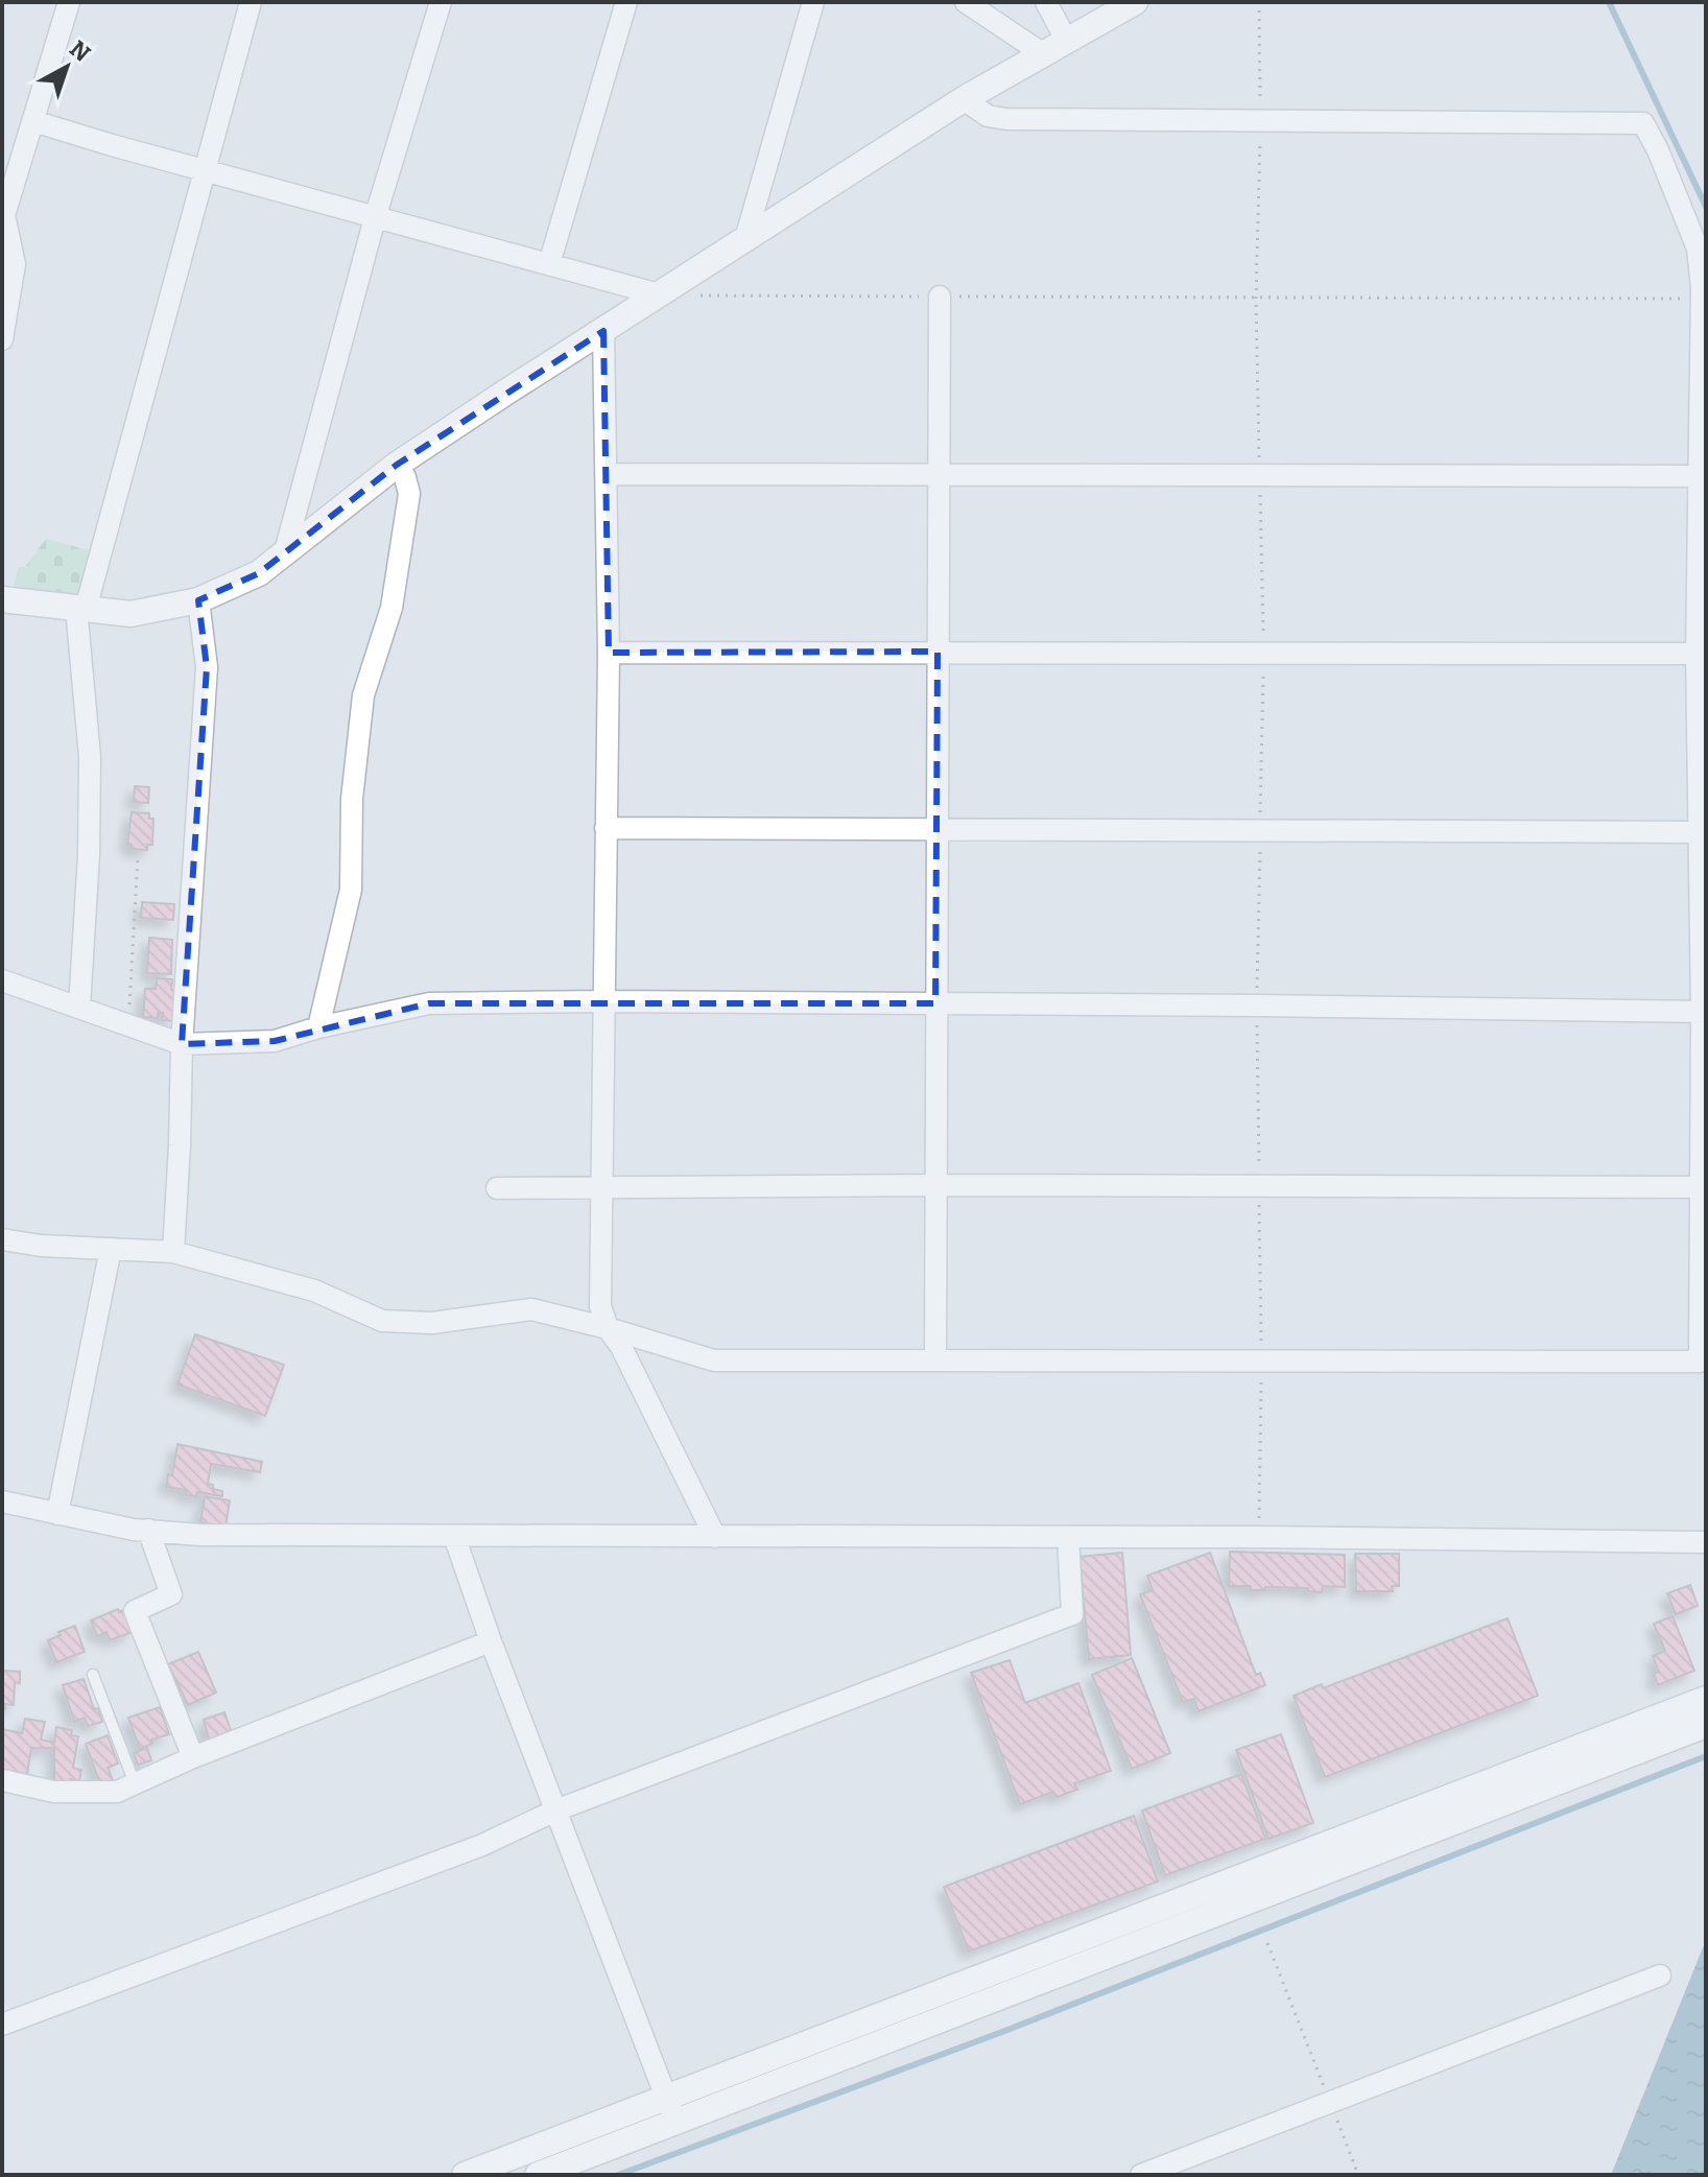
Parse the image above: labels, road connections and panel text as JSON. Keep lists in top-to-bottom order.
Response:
{
  "north": "top right"
}
